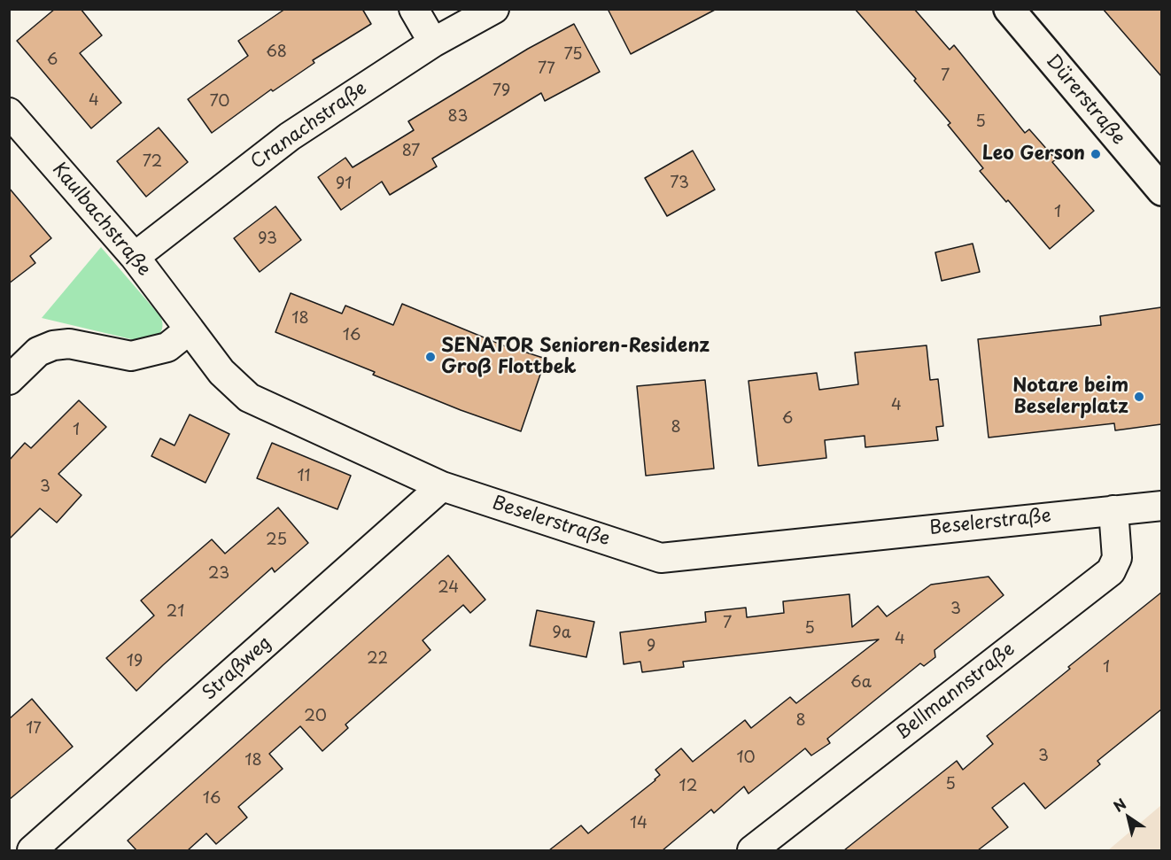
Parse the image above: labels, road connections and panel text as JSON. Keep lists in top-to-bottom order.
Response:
{
  "streets": {
    "main road": ["Dürerstraße"],
    "street": [
      "Cranachstraße",
      "Kaulbachstraße",
      "Beselerstraße",
      "Straßweg",
      "Bellmannstraße"
    ]
  },
  "crossings": [
    ["Cranachstraße", "Kaulbachstraße"],
    ["Kaulbachstraße", "Beselerstraße"],
    ["Beselerstraße", "Straßweg"],
    ["Beselerstraße", "Bellmannstraße"]
  ],
  "places": ["Leo Gerson", "SENATOR Senioren-Residenz Groß Flottbek", "Notare beim Beselerplatz"],
  "house_numbers": [
    "68",
    "75",
    "6",
    "77",
    "7",
    "79",
    "4",
    "70",
    "83",
    "5",
    "87",
    "72",
    "73",
    "91",
    "1",
    "93",
    "18",
    "16",
    "4",
    "6",
    "8",
    "1",
    "11",
    "3",
    "25",
    "23",
    "24",
    "3",
    "21",
    "7",
    "5",
    "9a",
    "4",
    "9",
    "22",
    "19",
    "1",
    "6a",
    "20",
    "8",
    "17",
    "3",
    "10",
    "18",
    "5",
    "12",
    "16",
    "14"
  ],
  "north": "top left"
}
